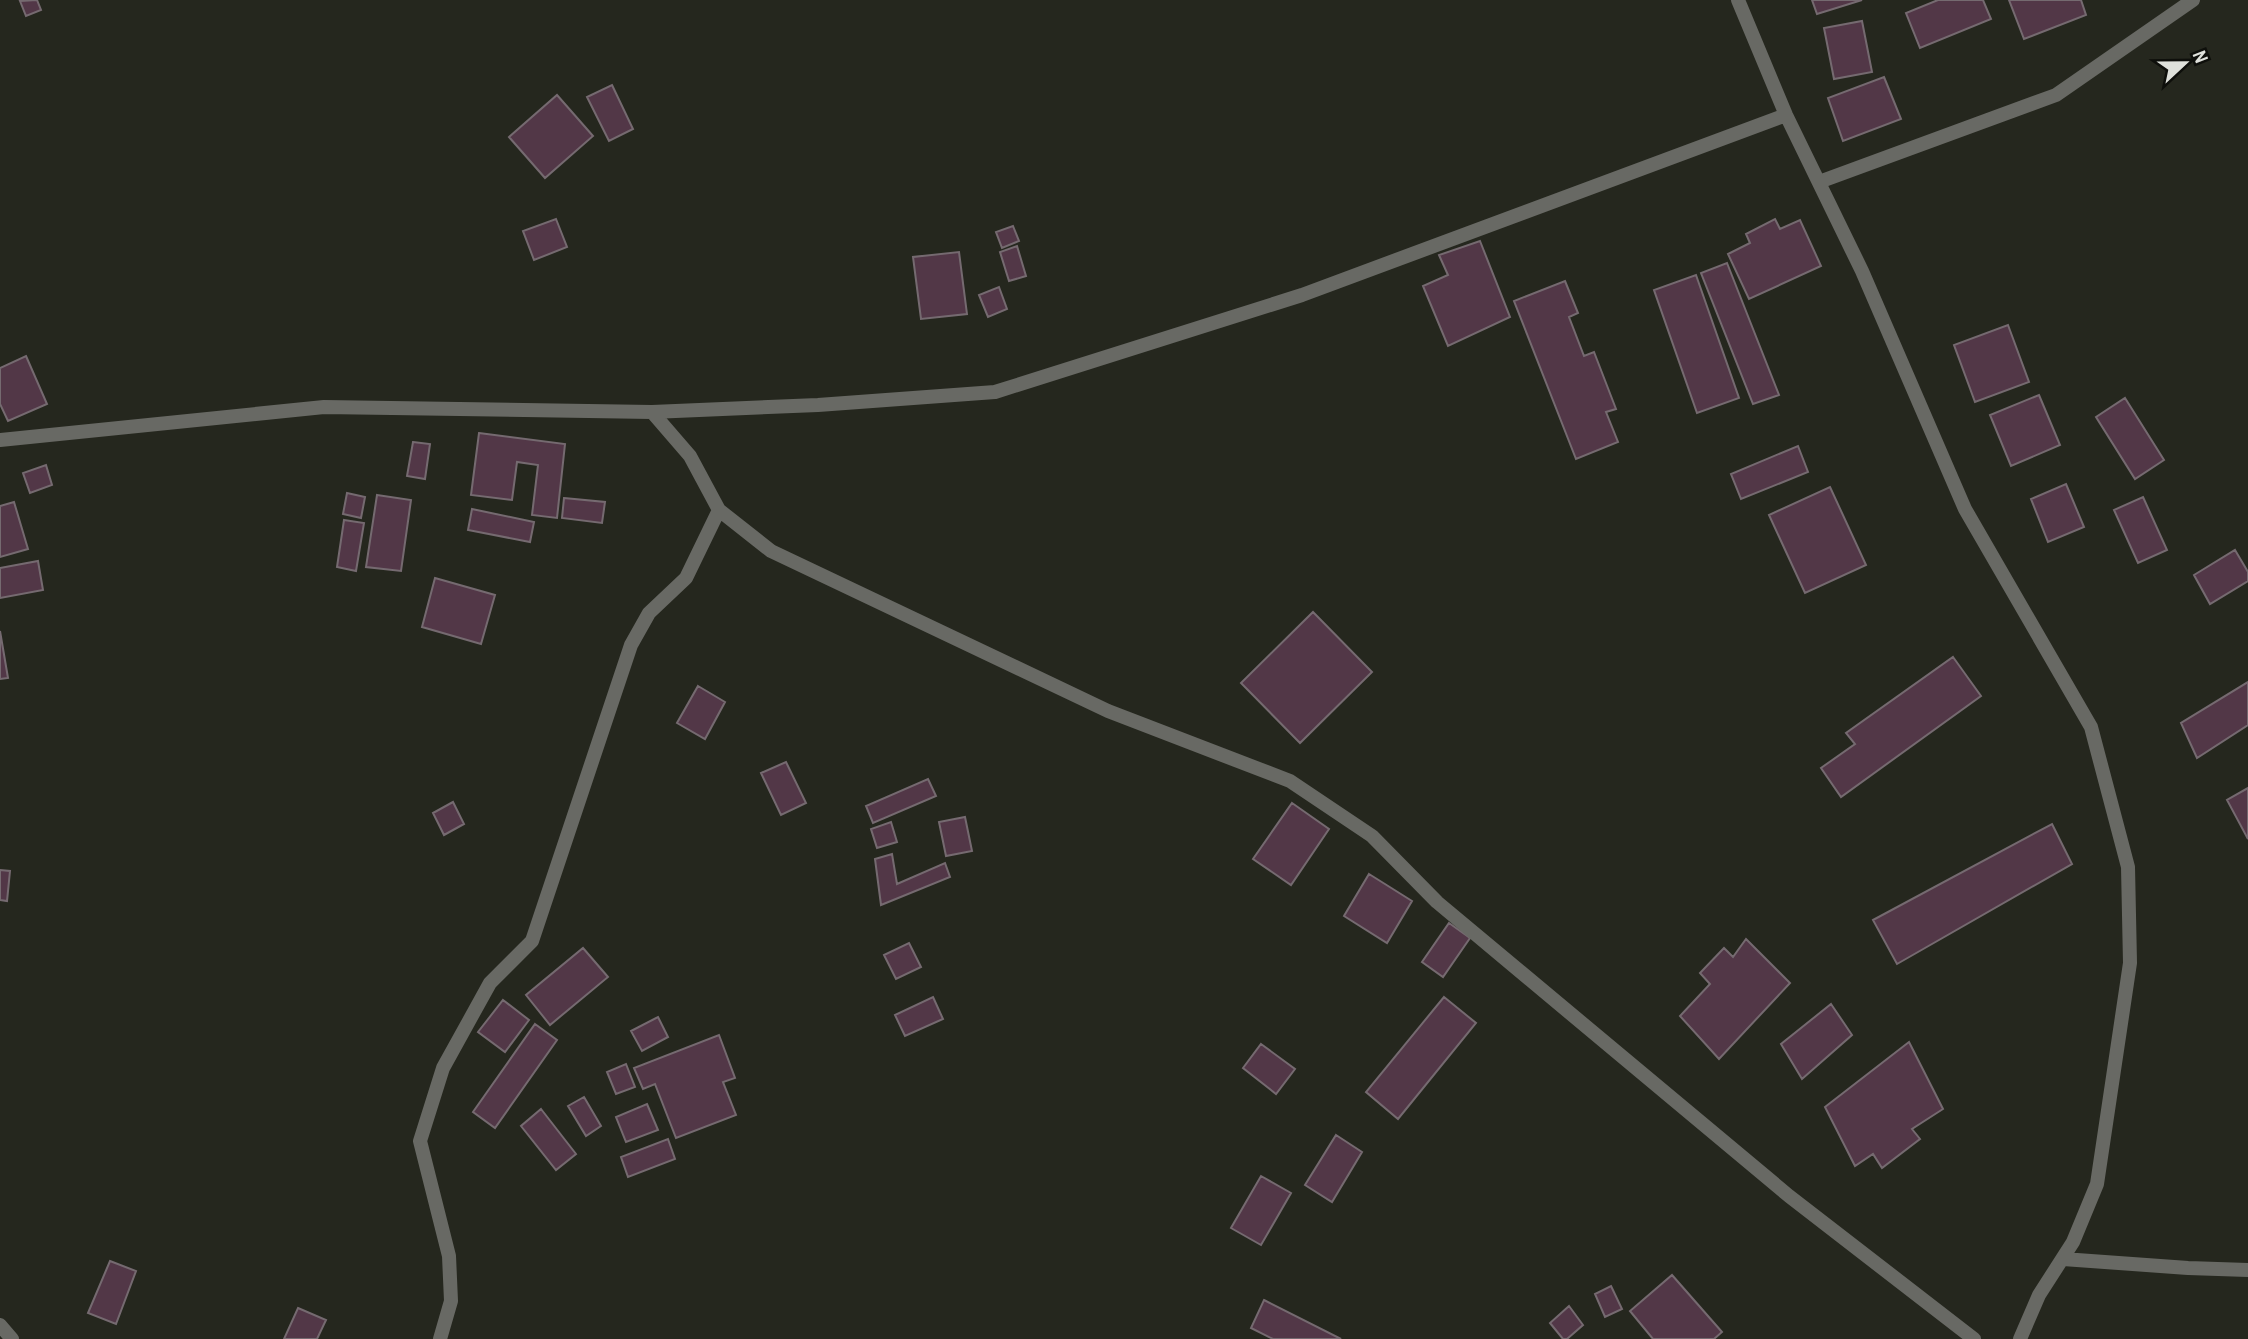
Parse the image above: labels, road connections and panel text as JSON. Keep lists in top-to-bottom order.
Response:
{
  "north": "right"
}
